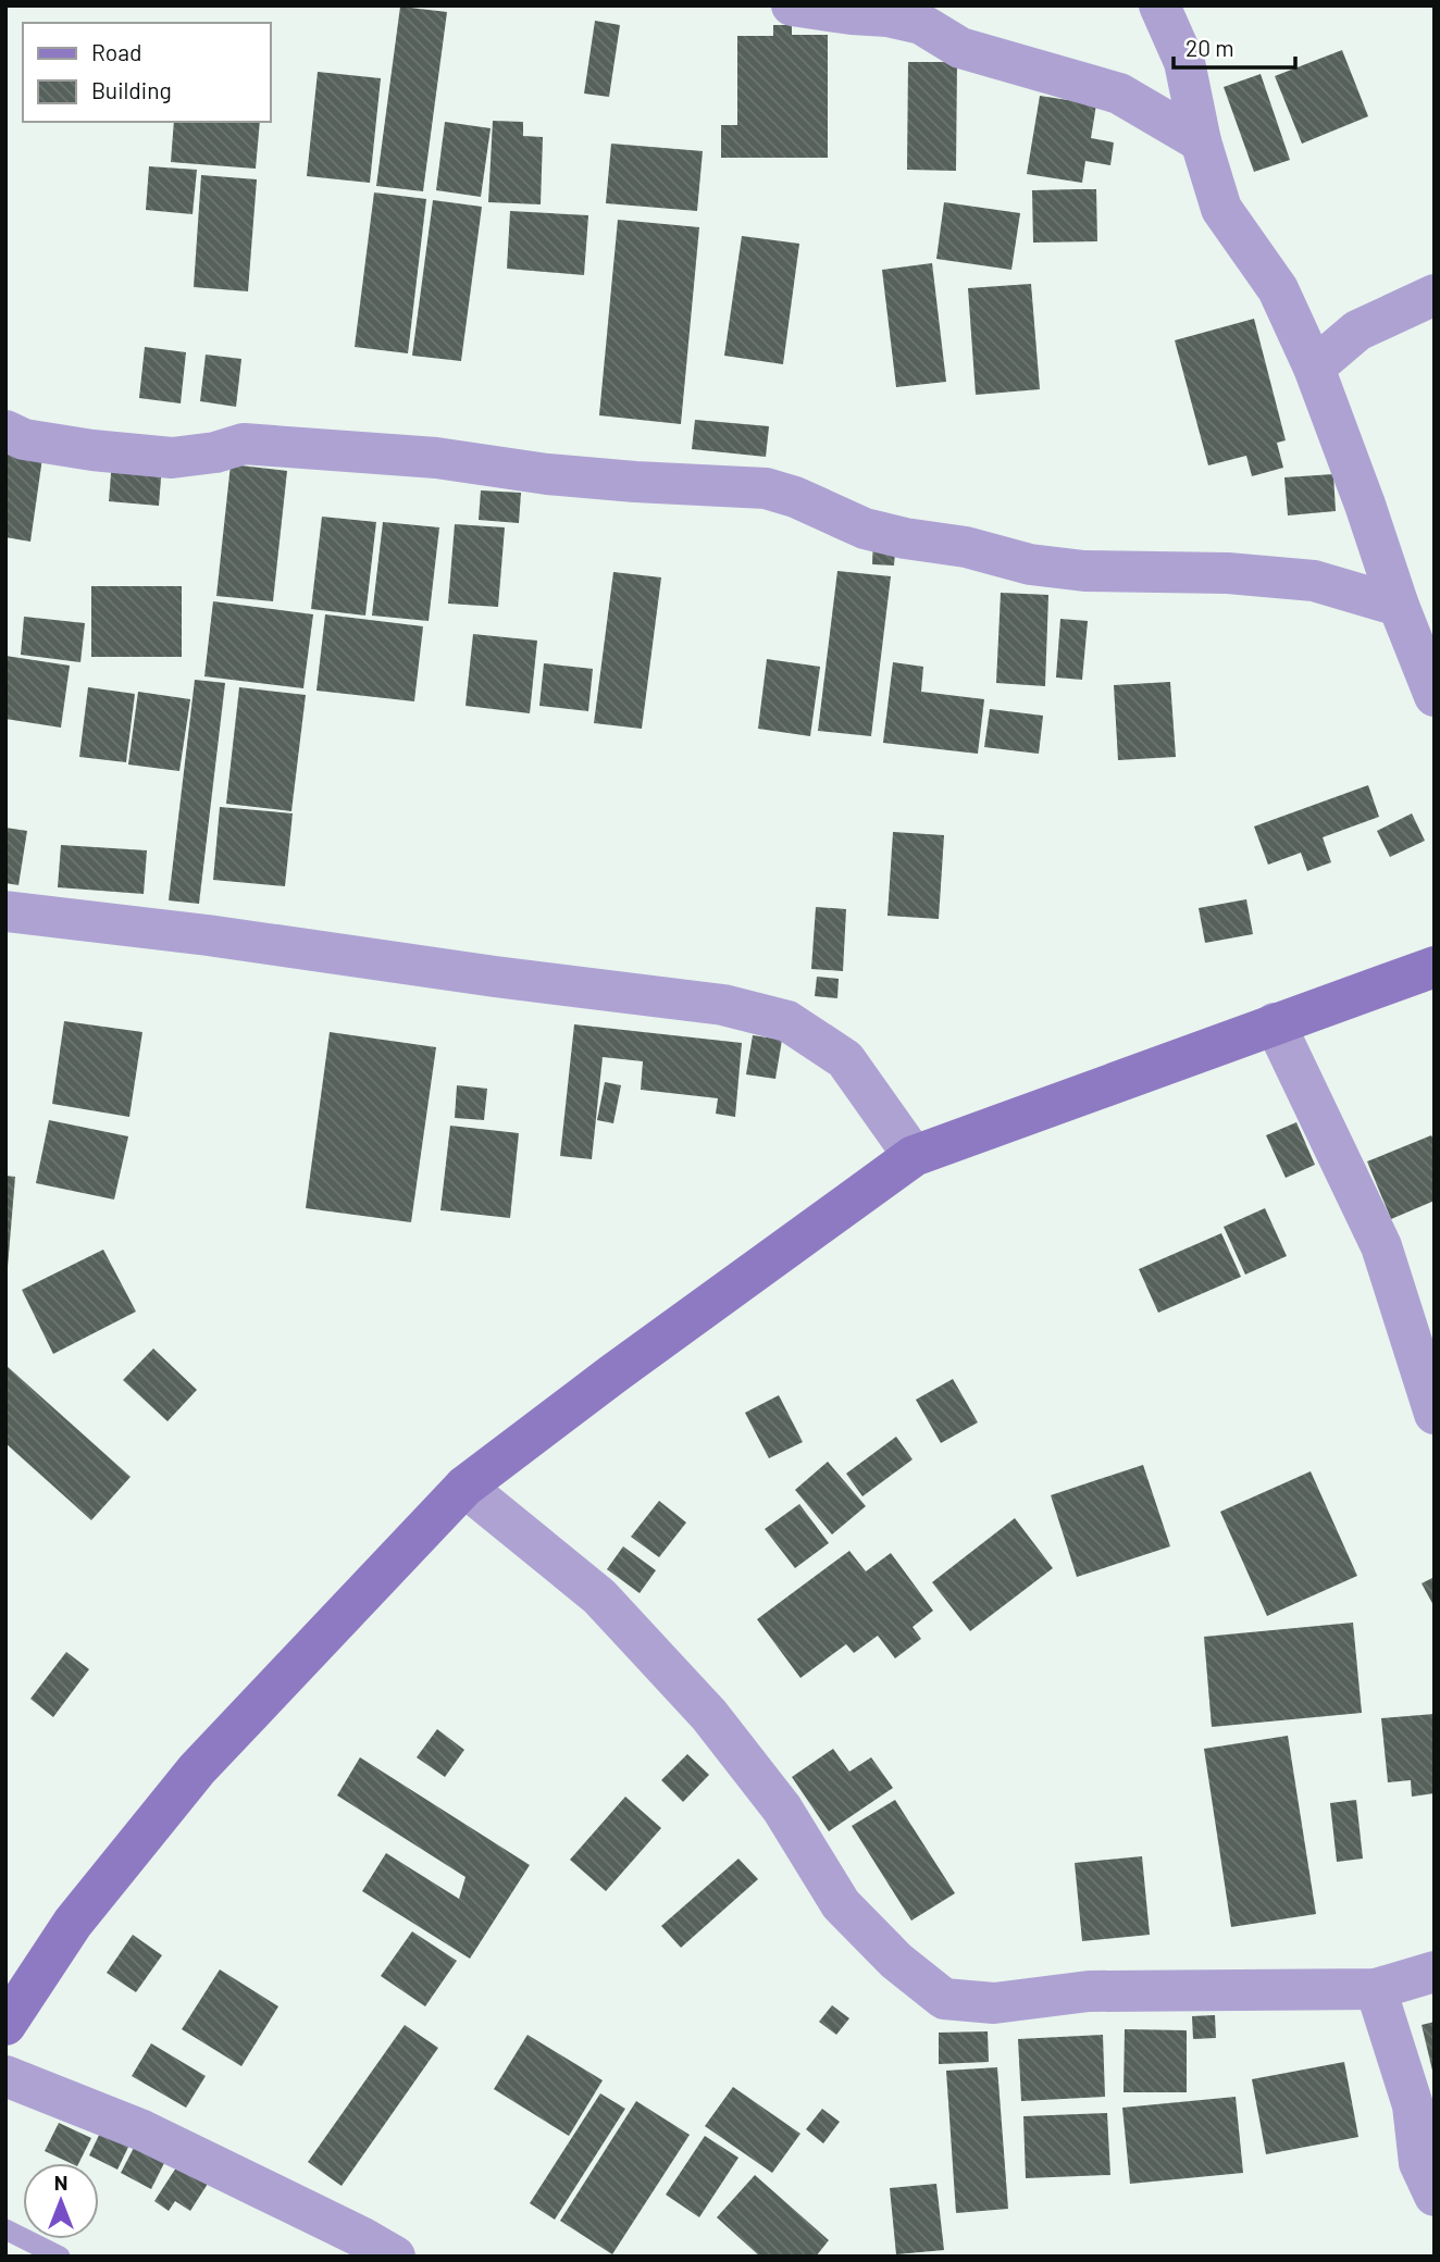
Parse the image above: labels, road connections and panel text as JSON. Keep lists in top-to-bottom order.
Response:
{
  "legend": ["Road", "Building"],
  "scale_bar": "20 m",
  "north": "top"
}
